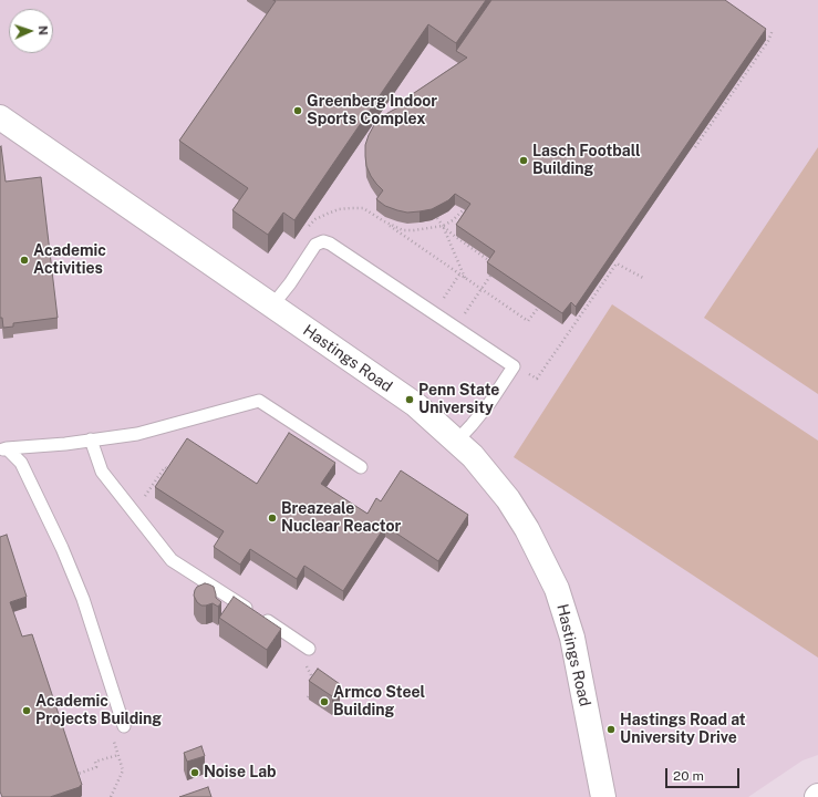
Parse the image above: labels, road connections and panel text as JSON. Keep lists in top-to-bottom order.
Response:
{
  "streets": {
    "street": ["Hastings Road"]
  },
  "places": [
    "Greenberg Indoor Sports Complex",
    "Lasch Football Building",
    "Academic Activities",
    "Penn State University",
    "Breazeale Nuclear Reactor",
    "Armco Steel Building",
    "Academic Projects Building",
    "Hastings Road at University Drive",
    "Noise Lab"
  ],
  "scale_bar": "20 m",
  "north": "right"
}
